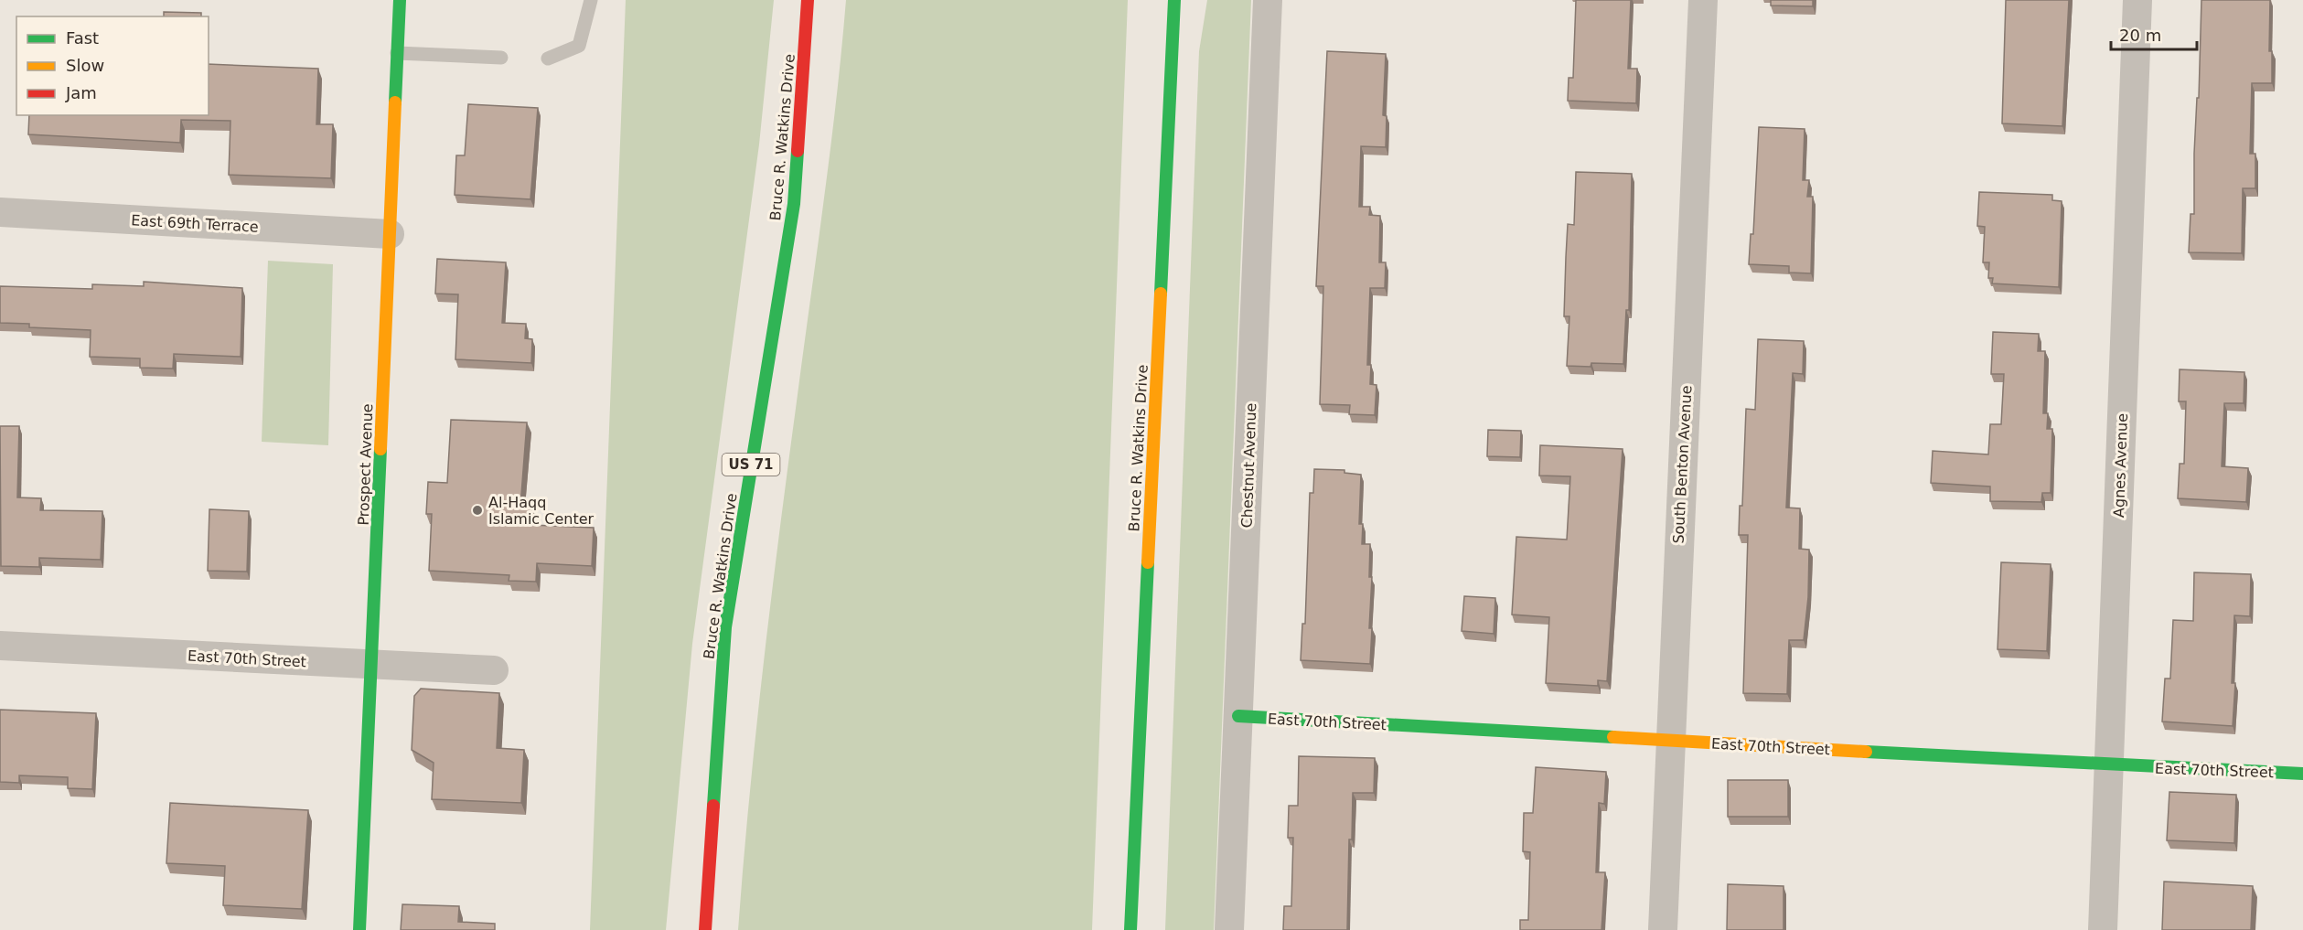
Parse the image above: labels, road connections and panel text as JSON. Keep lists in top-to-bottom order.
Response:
{
  "streets": {
    "main road": [
      "Bruce R. Watkins Drive",
      "Prospect Avenue",
      "US 71",
      "East 70th Street"
    ],
    "street": [
      "East 69th Terrace",
      "South Benton Avenue",
      "Chestnut Avenue",
      "Agnes Avenue"
    ]
  },
  "crossings": [
    ["East 69th Terrace", "Prospect Avenue"],
    ["Prospect Avenue", "East 70th Street"],
    ["South Benton Avenue", "East 70th Street"],
    ["Chestnut Avenue", "East 70th Street"],
    ["Agnes Avenue", "East 70th Street"]
  ],
  "places": ["Al-Haqq Islamic Center"],
  "legend": ["Fast", "Slow", "Jam"],
  "scale_bar": "20 m"
}
